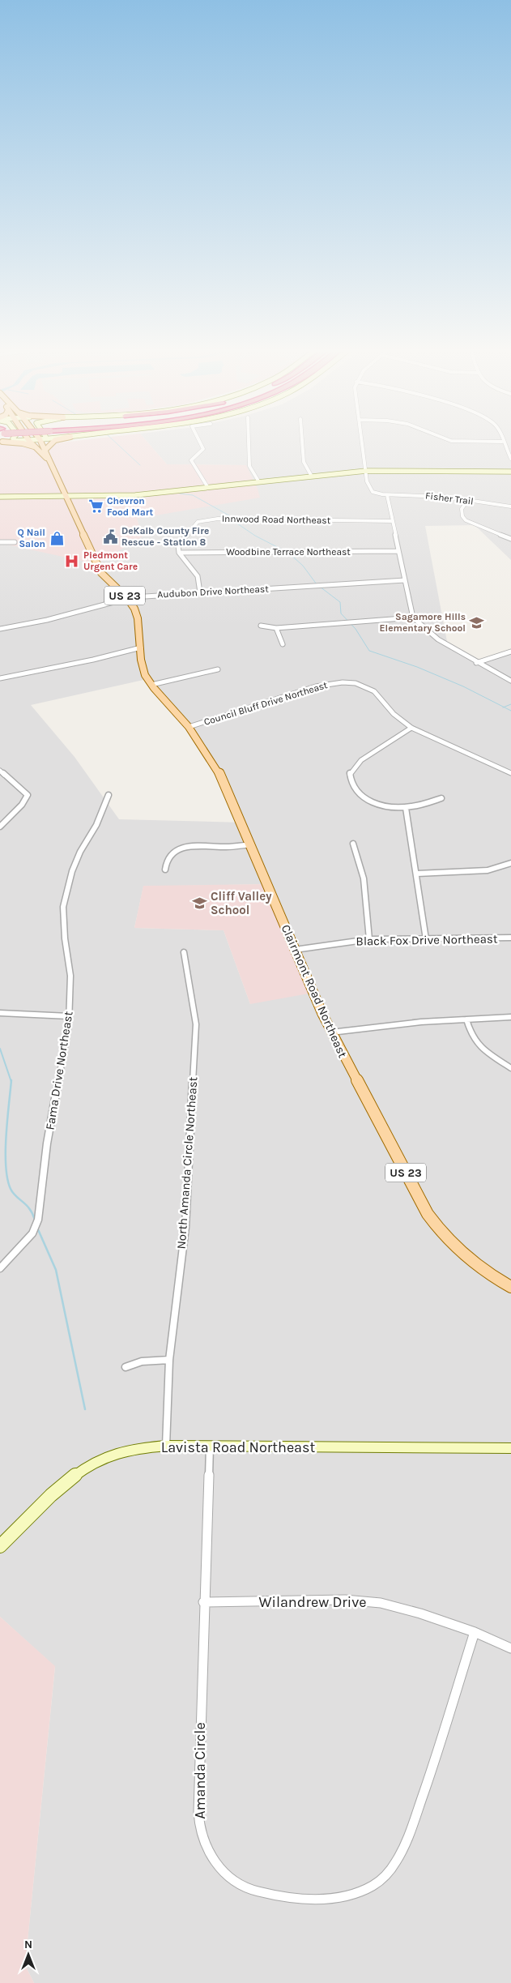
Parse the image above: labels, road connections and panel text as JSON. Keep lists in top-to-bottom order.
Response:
{
  "streets": {
    "main road": ["US 23", "Clairmont Road Northeast", "Lavista Road Northeast"],
    "street": [
      "Fisher Trail",
      "Innwood Road Northeast",
      "Woodbine Terrace Northeast",
      "Audubon Drive Northeast",
      "Council Bluff Drive Northeast",
      "Black Fox Drive Northeast",
      "Fama Drive Northeast",
      "North Amanda Circle Northeast",
      "Wilandrew Drive",
      "Amanda Circle"
    ]
  },
  "crossings": [
    ["Innwood Road Northeast", "Woodbine Terrace Northeast"],
    ["Audubon Drive Northeast", "Clairmont Road Northeast"],
    ["Council Bluff Drive Northeast", "Clairmont Road Northeast"],
    ["Black Fox Drive Northeast", "Clairmont Road Northeast"],
    ["North Amanda Circle Northeast", "Lavista Road Northeast"],
    ["Lavista Road Northeast", "Amanda Circle"],
    ["Wilandrew Drive", "Amanda Circle"]
  ],
  "places": {
    "supermarket": ["Chevron Food Mart"],
    "public building": ["DeKalb County Fire Rescue - Station 8"],
    "shop": ["Q Nail Salon"],
    "hospital": ["Piedmont Urgent Care"],
    "school or university": ["Sagamore Hills Elementary School", "Cliff Valley School"]
  },
  "north": "top"
}
